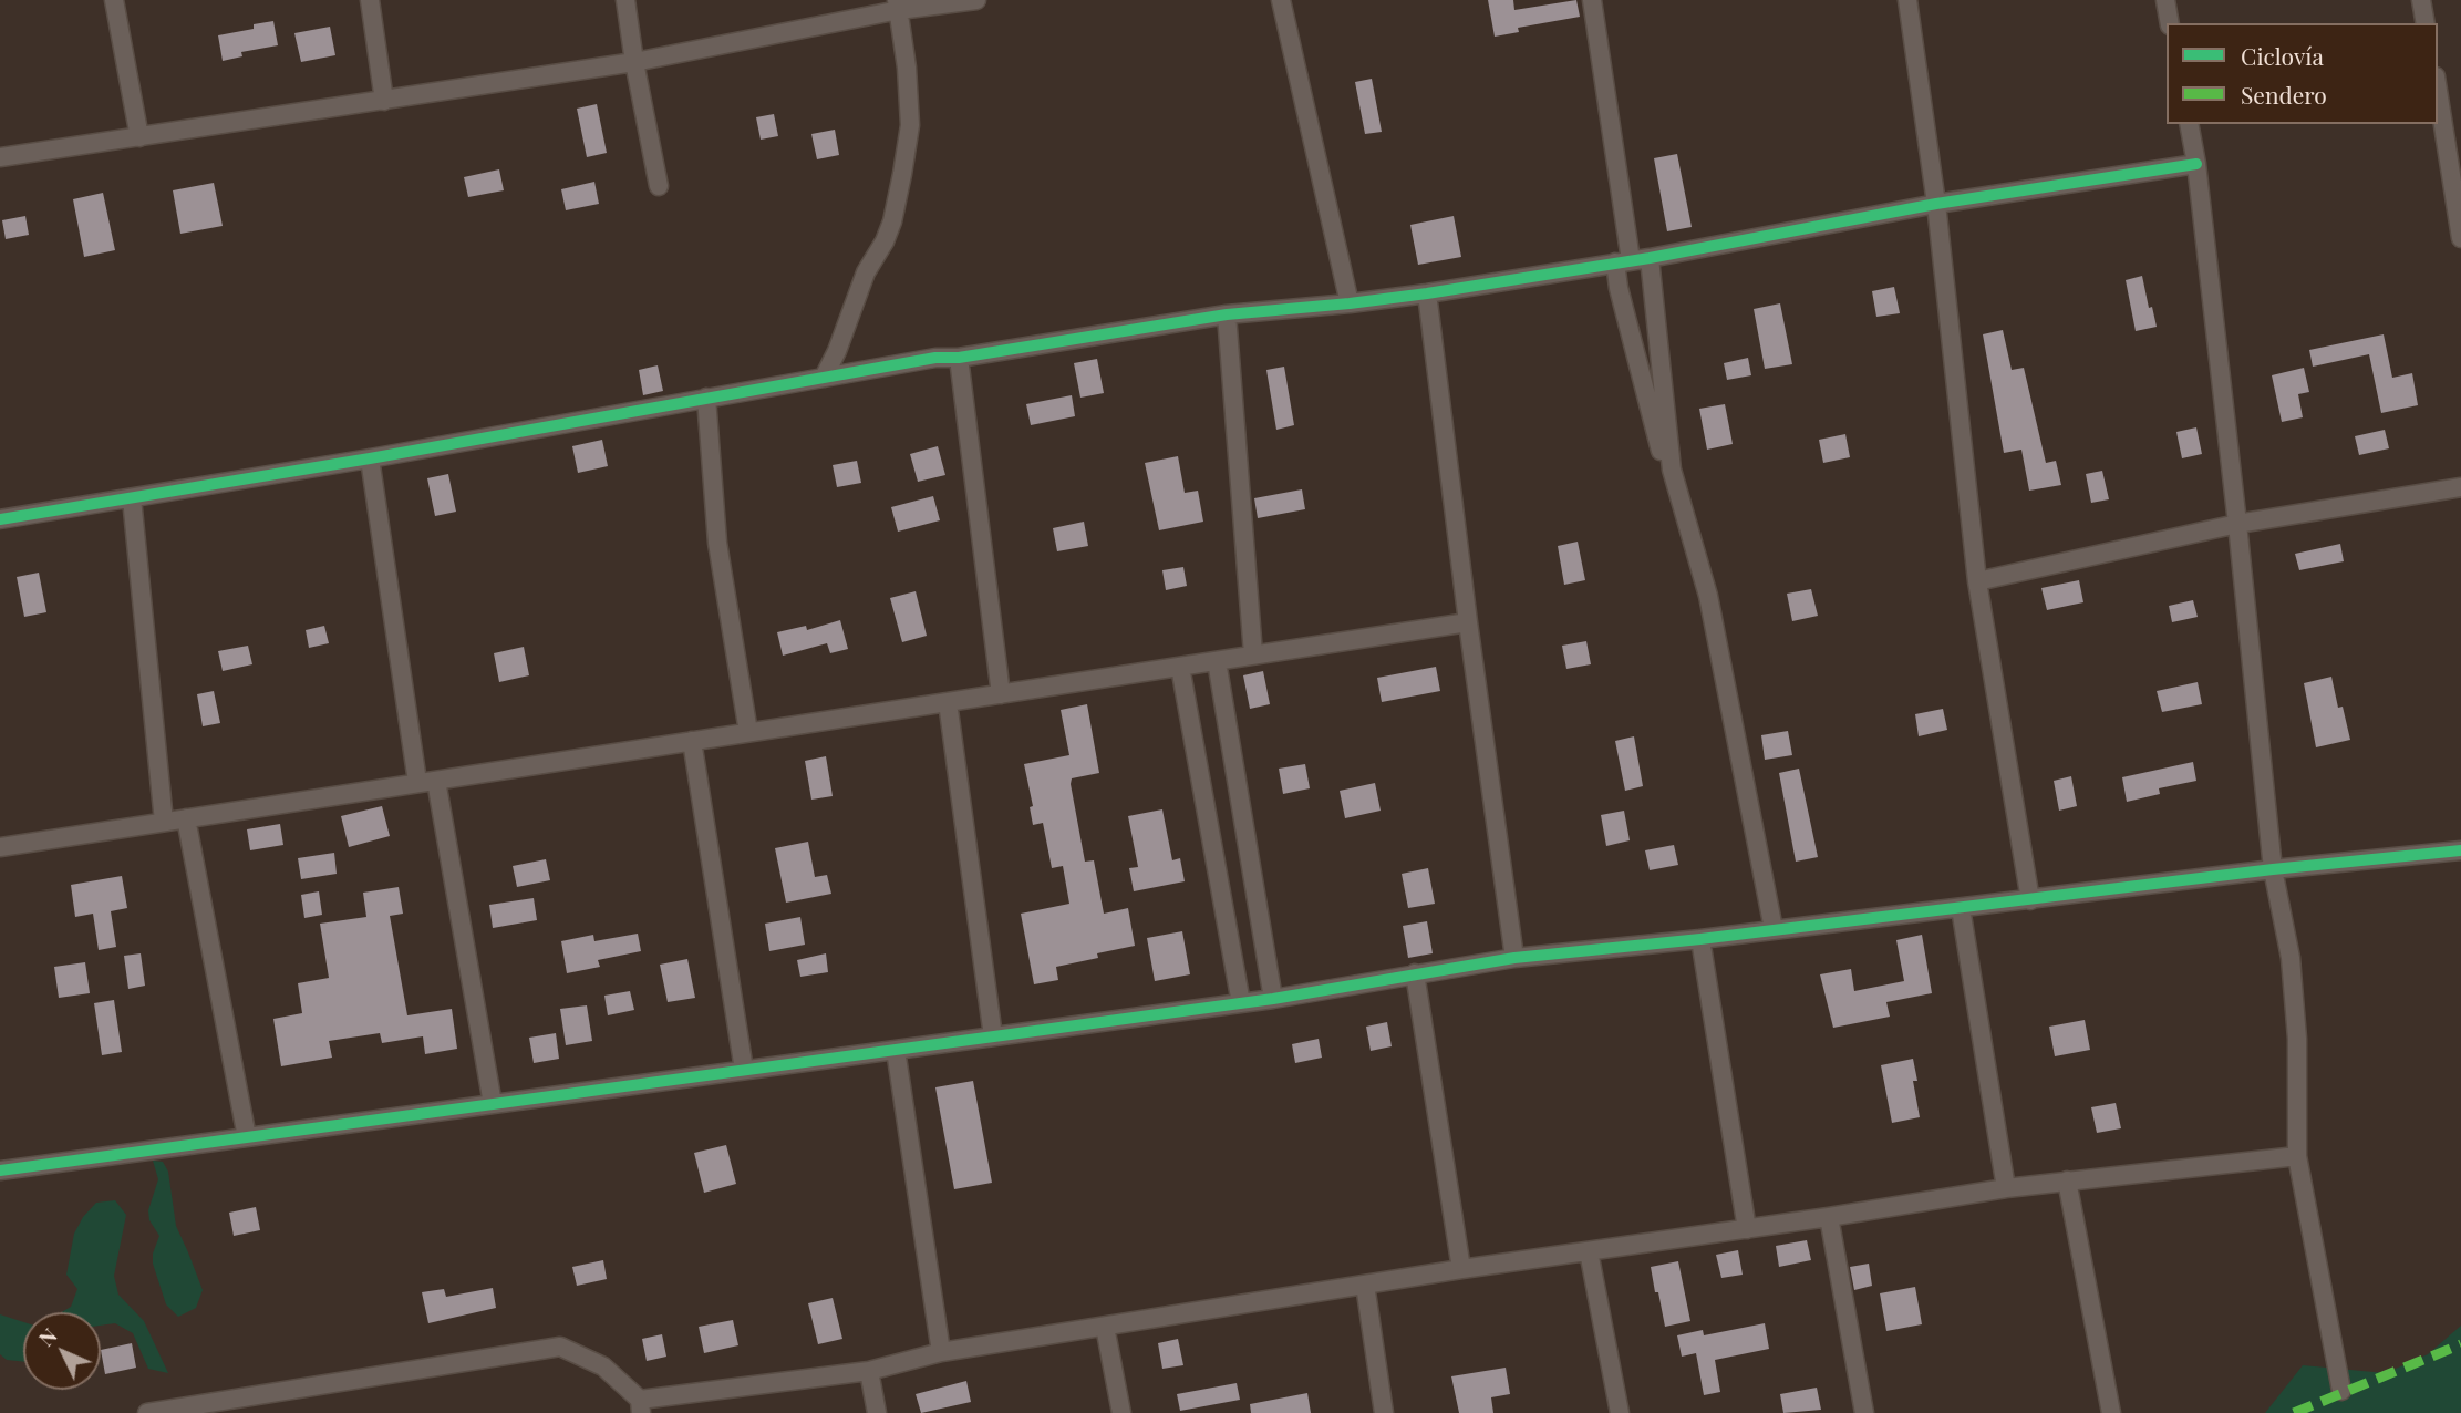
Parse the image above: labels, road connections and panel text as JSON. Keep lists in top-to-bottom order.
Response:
{
  "legend": ["Ciclovía", "Sendero"],
  "north": "top left"
}
